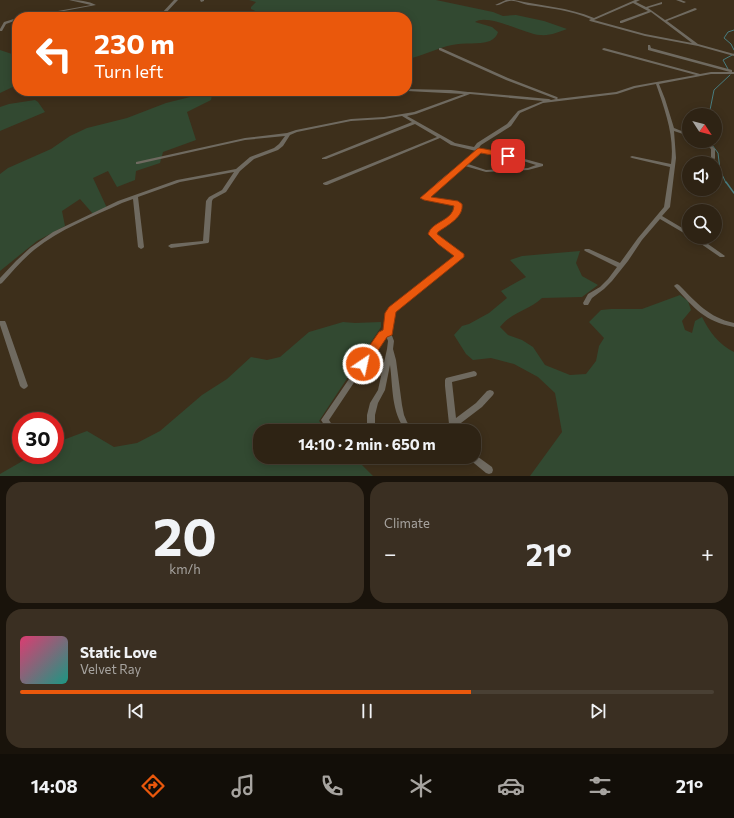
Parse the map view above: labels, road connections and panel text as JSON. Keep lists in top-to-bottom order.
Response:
{
  "north": "bottom right",
  "page": {
    "turn": ["230 m", "Turn left"],
    "limit": "30",
    "trip": "14:10 · 2 min · 650 m",
    "tile": [
      ["20", "km/h"],
      "Climate"
    ],
    "heat": ["−", "21°", "+"],
    "song": ["Static Love", "Velvet Ray"],
    "tabs": ["14:08", "21°"]
  }
}
